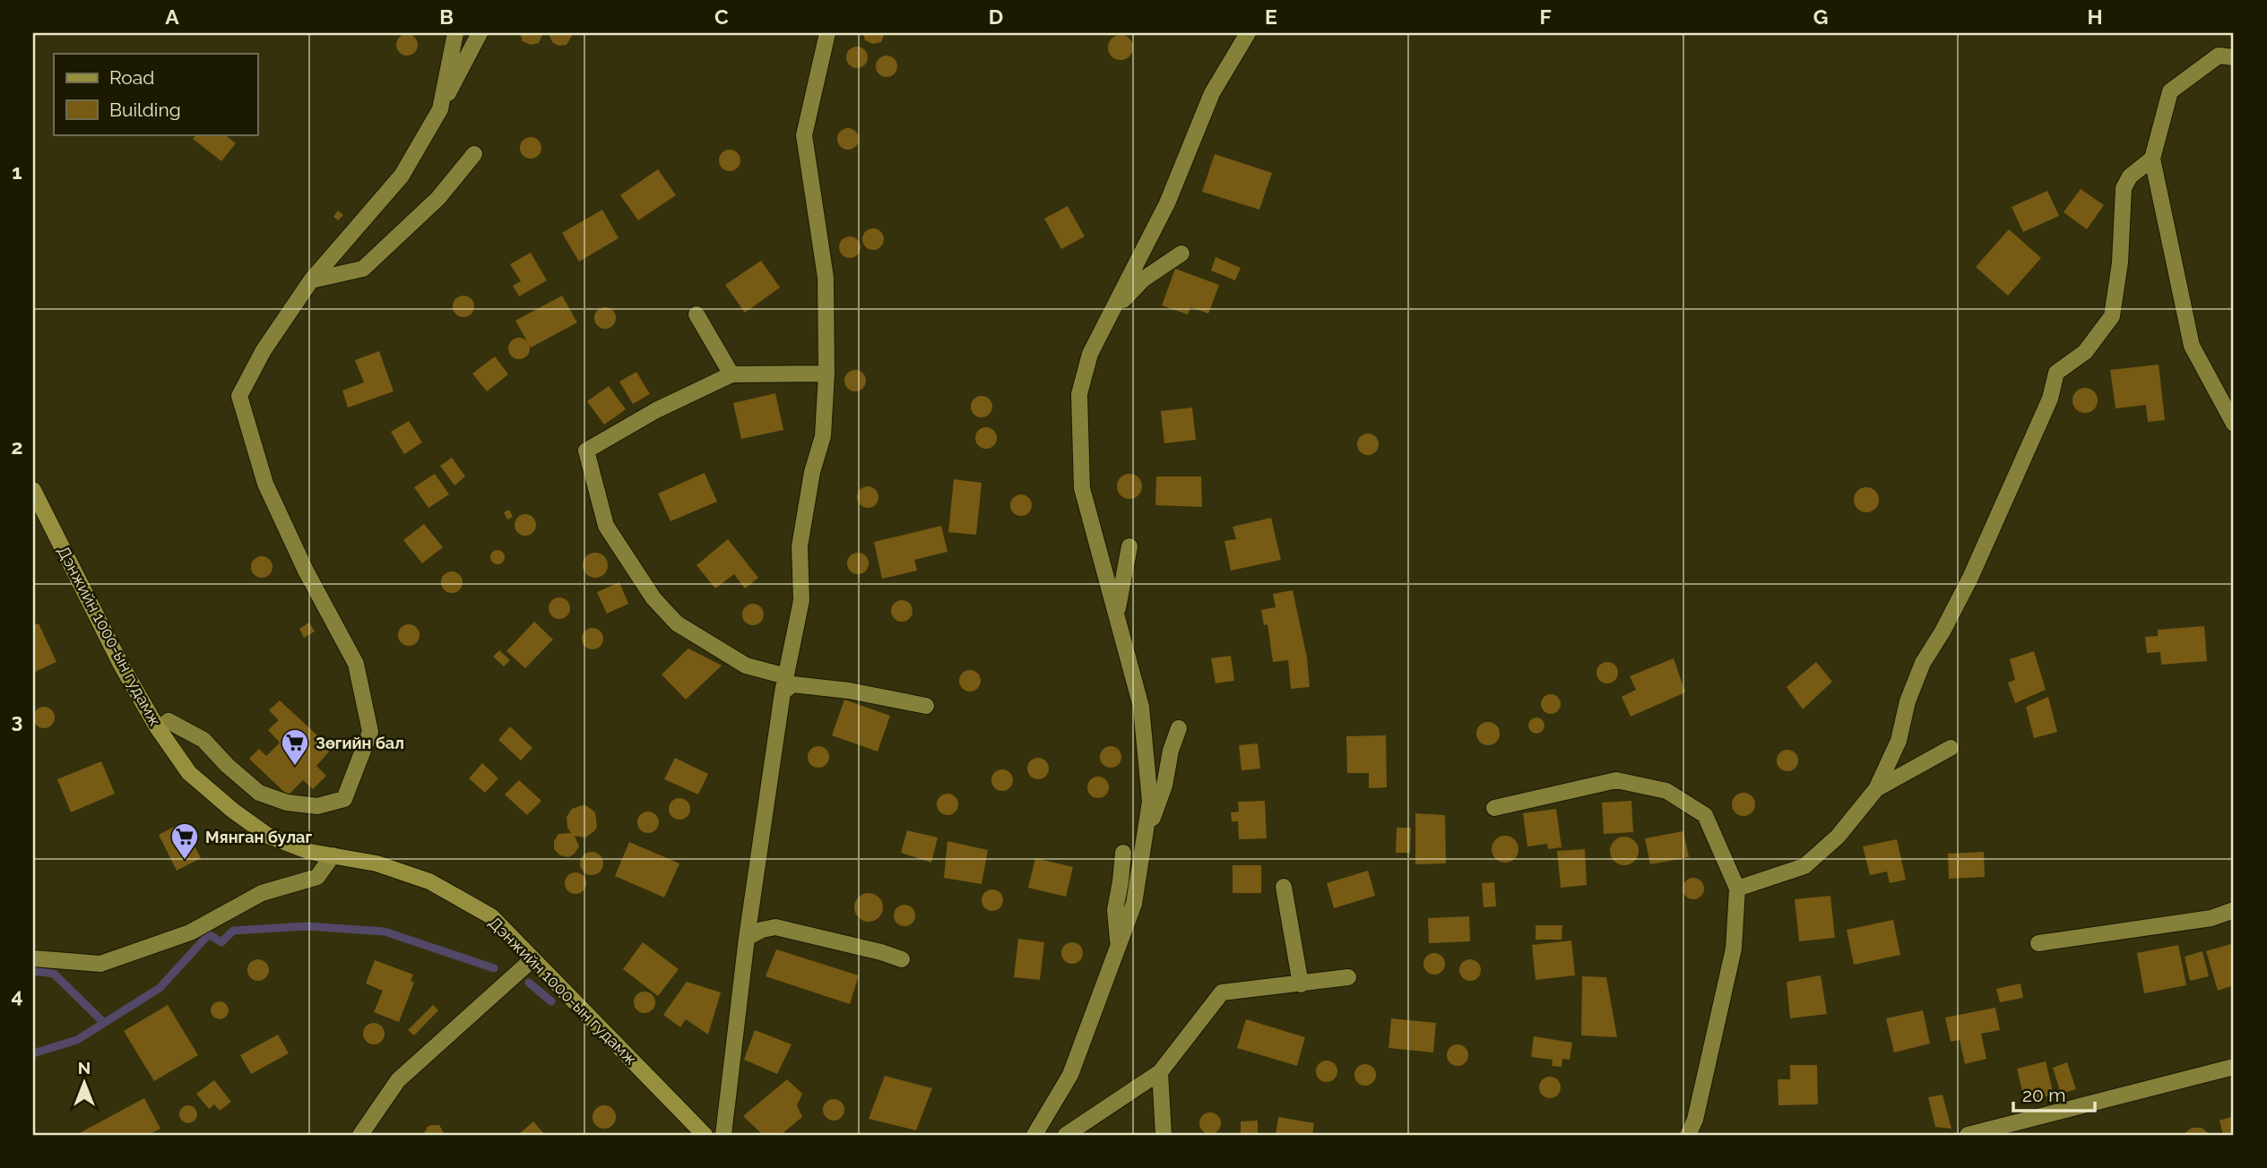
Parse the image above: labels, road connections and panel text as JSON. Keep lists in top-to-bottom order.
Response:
{
  "streets": {
    "main road": ["Дэнжийн 1000-ын гудамж"]
  },
  "places": {
    "supermarket": ["Зөгийн бал", "Мянган булаг"]
  },
  "legend": ["Road", "Building"],
  "scale_bar": "20 m",
  "north": "top",
  "grid": {
    "columns": [
      "A",
      "B",
      "C",
      "D",
      "E",
      "F",
      "G",
      "H"
    ],
    "rows": [
      "1",
      "2",
      "3",
      "4"
    ]
  }
}
